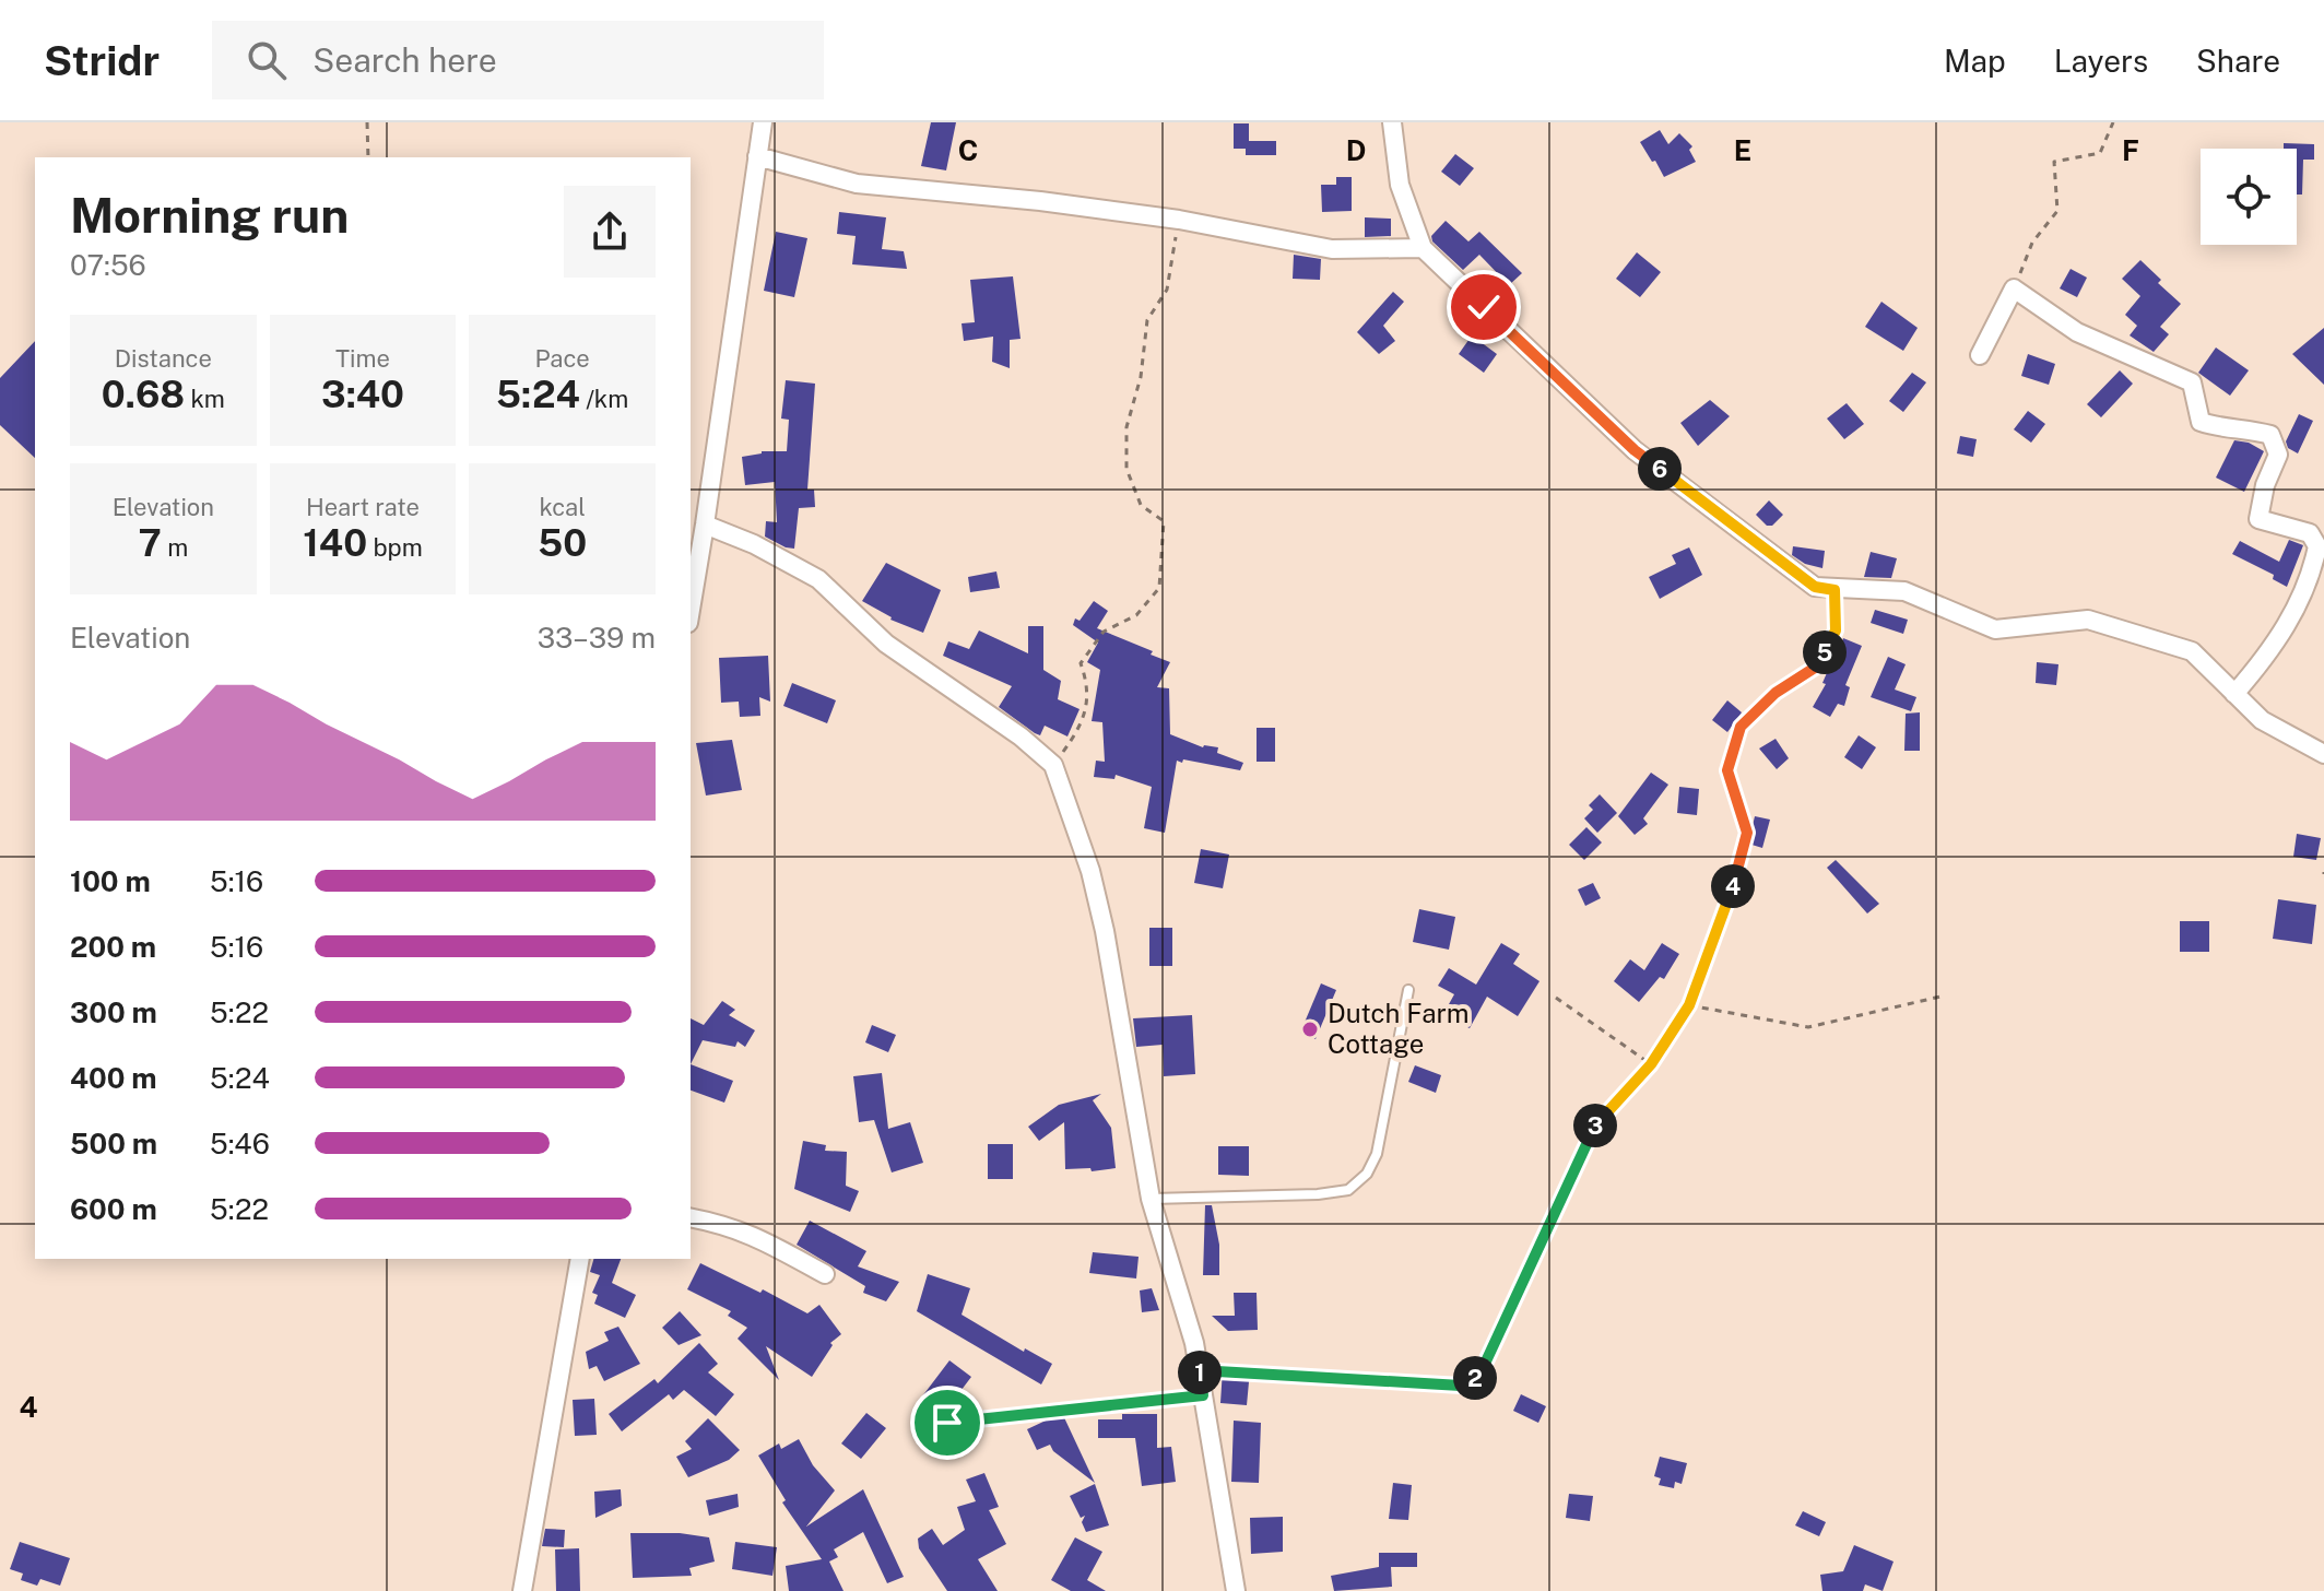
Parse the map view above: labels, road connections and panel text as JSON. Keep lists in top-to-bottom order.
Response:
{
  "places": ["Dutch Farm Cottage"],
  "page": {
    "header": "Stridr",
    "search": "Search here",
    "nav": ["Map", "Layers", "Share"],
    "heading": ["Morning run", "07:56"],
    "stats": [
      ["Distance", "0.68 km"],
      ["Time", "3:40"],
      ["Pace", "5:24 /km"],
      ["Elevation", "7 m"],
      ["Heart rate", "140 bpm"],
      ["kcal", "50"]
    ],
    "pins": [
      "6",
      "5",
      "4",
      "3",
      "1",
      "2"
    ],
    "chart": ["Elevation", "33–39 m"],
    "list": [
      {
        "name": "100 m",
        "note": "5:16"
      },
      {
        "name": "200 m",
        "note": "5:16"
      },
      {
        "name": "300 m",
        "note": "5:22"
      },
      {
        "name": "400 m",
        "note": "5:24"
      },
      {
        "name": "500 m",
        "note": "5:46"
      },
      {
        "name": "600 m",
        "note": "5:22"
      }
    ]
  },
  "grid": {
    "columns": [
      "C",
      "D",
      "E",
      "F"
    ],
    "rows": ["4"]
  }
}
